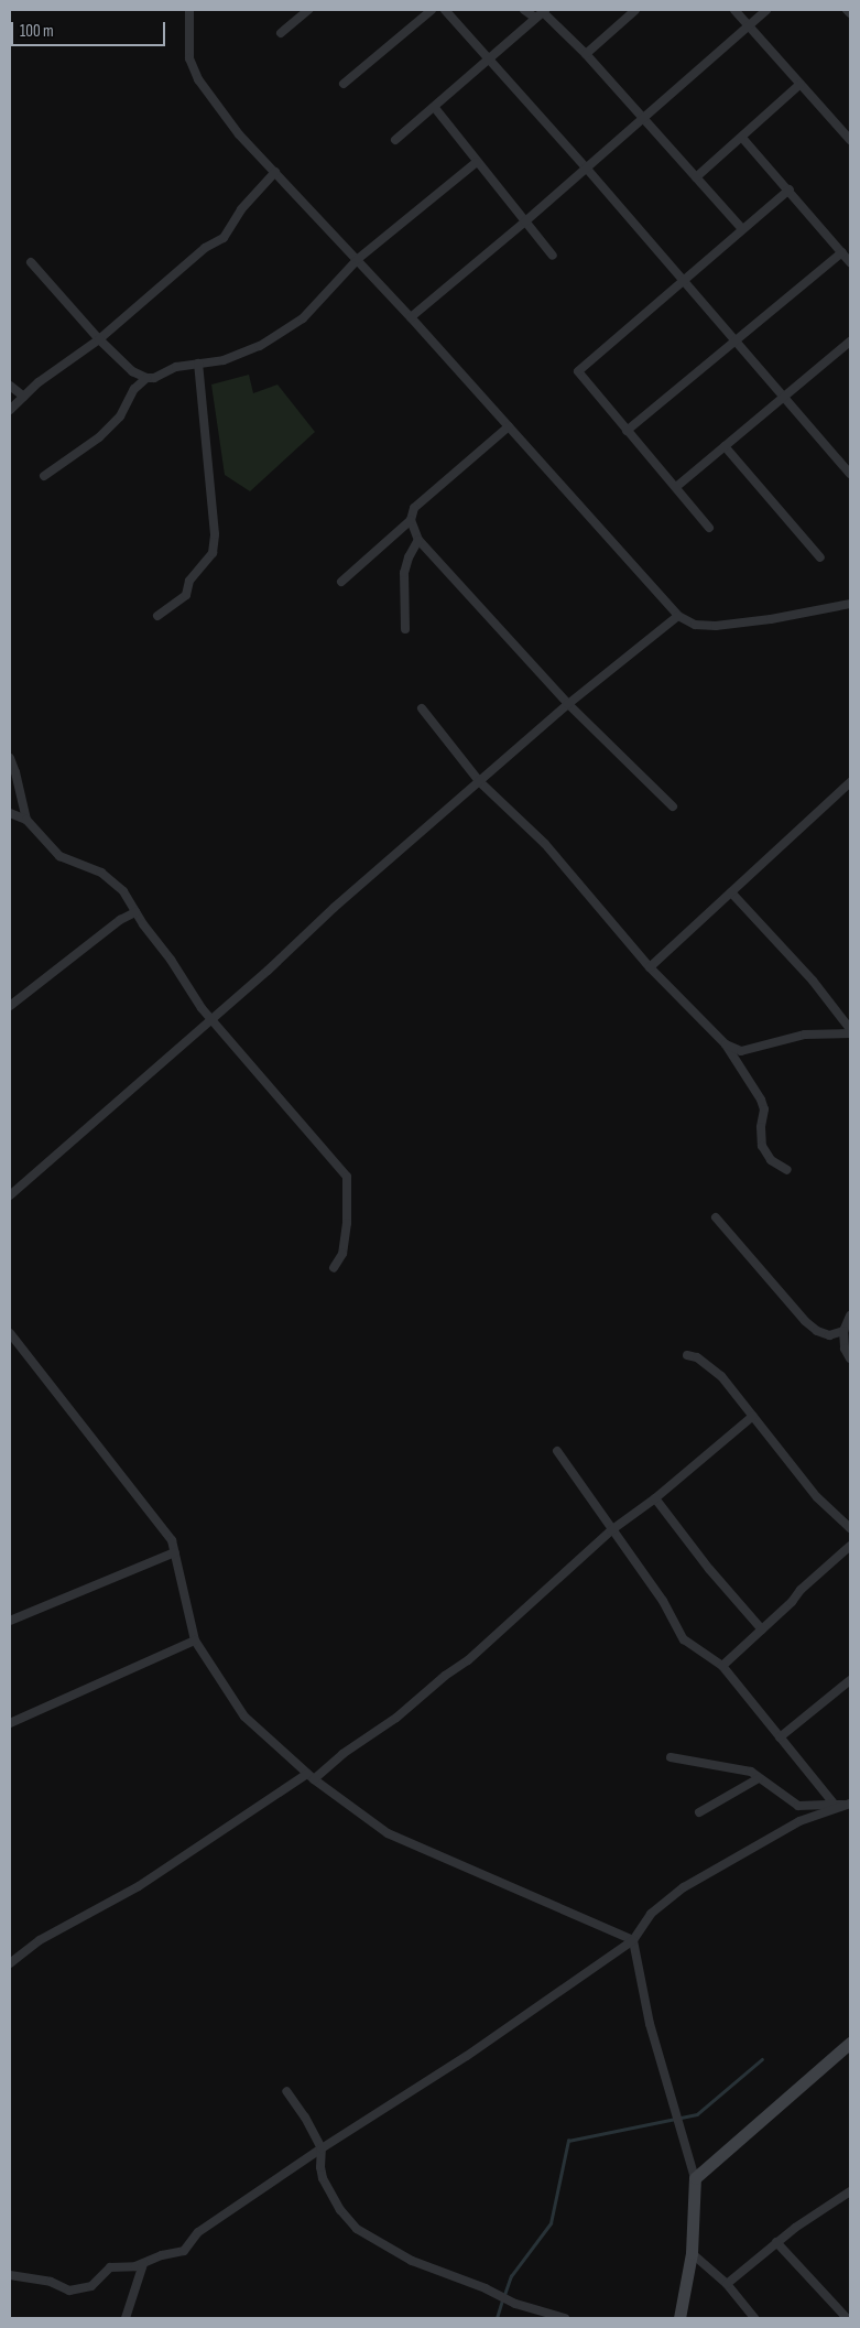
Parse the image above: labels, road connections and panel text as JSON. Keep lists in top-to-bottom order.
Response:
{
  "scale_bar": "100 m"
}
